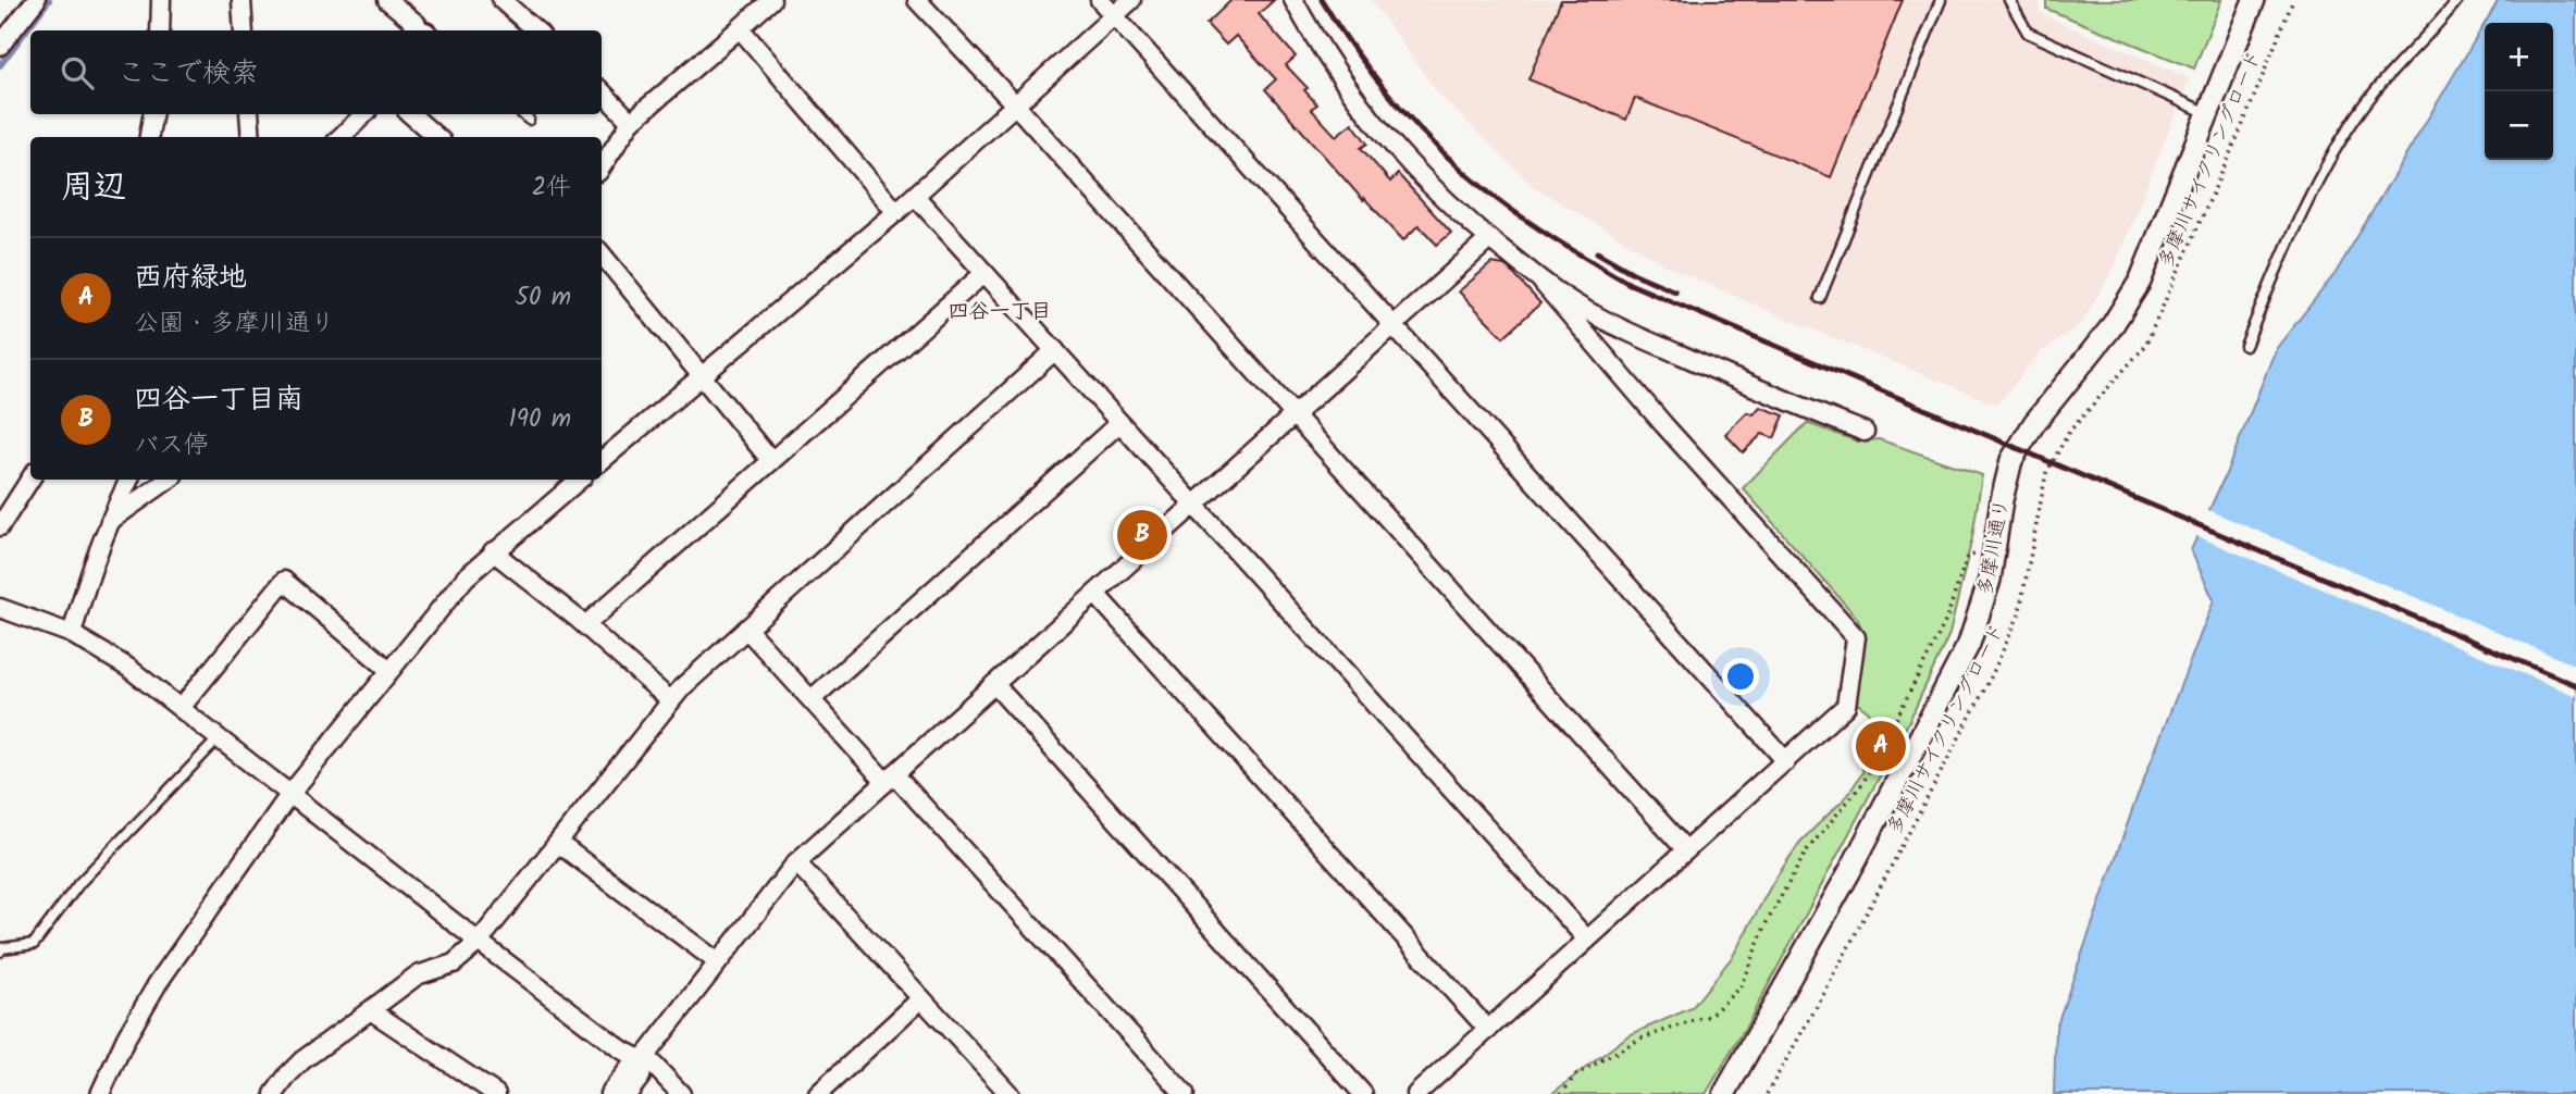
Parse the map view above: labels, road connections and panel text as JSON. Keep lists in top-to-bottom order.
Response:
{
  "streets": {
    "street": ["多摩川通り"],
    "path": ["多摩川サイクリングロード"]
  },
  "districts": ["四谷一丁目"],
  "page": {
    "map_buttons": ["+", "−"],
    "search": "ここで検索",
    "heading": ["周辺", "2件"],
    "list": [
      {
        "mark": "A",
        "name": "西府緑地",
        "note": "公園 · 多摩川通り",
        "value": "50 m"
      },
      {
        "mark": "B",
        "name": "四谷一丁目南",
        "note": "バス停",
        "value": "190 m"
      }
    ],
    "pins": ["B", "A"]
  }
}
